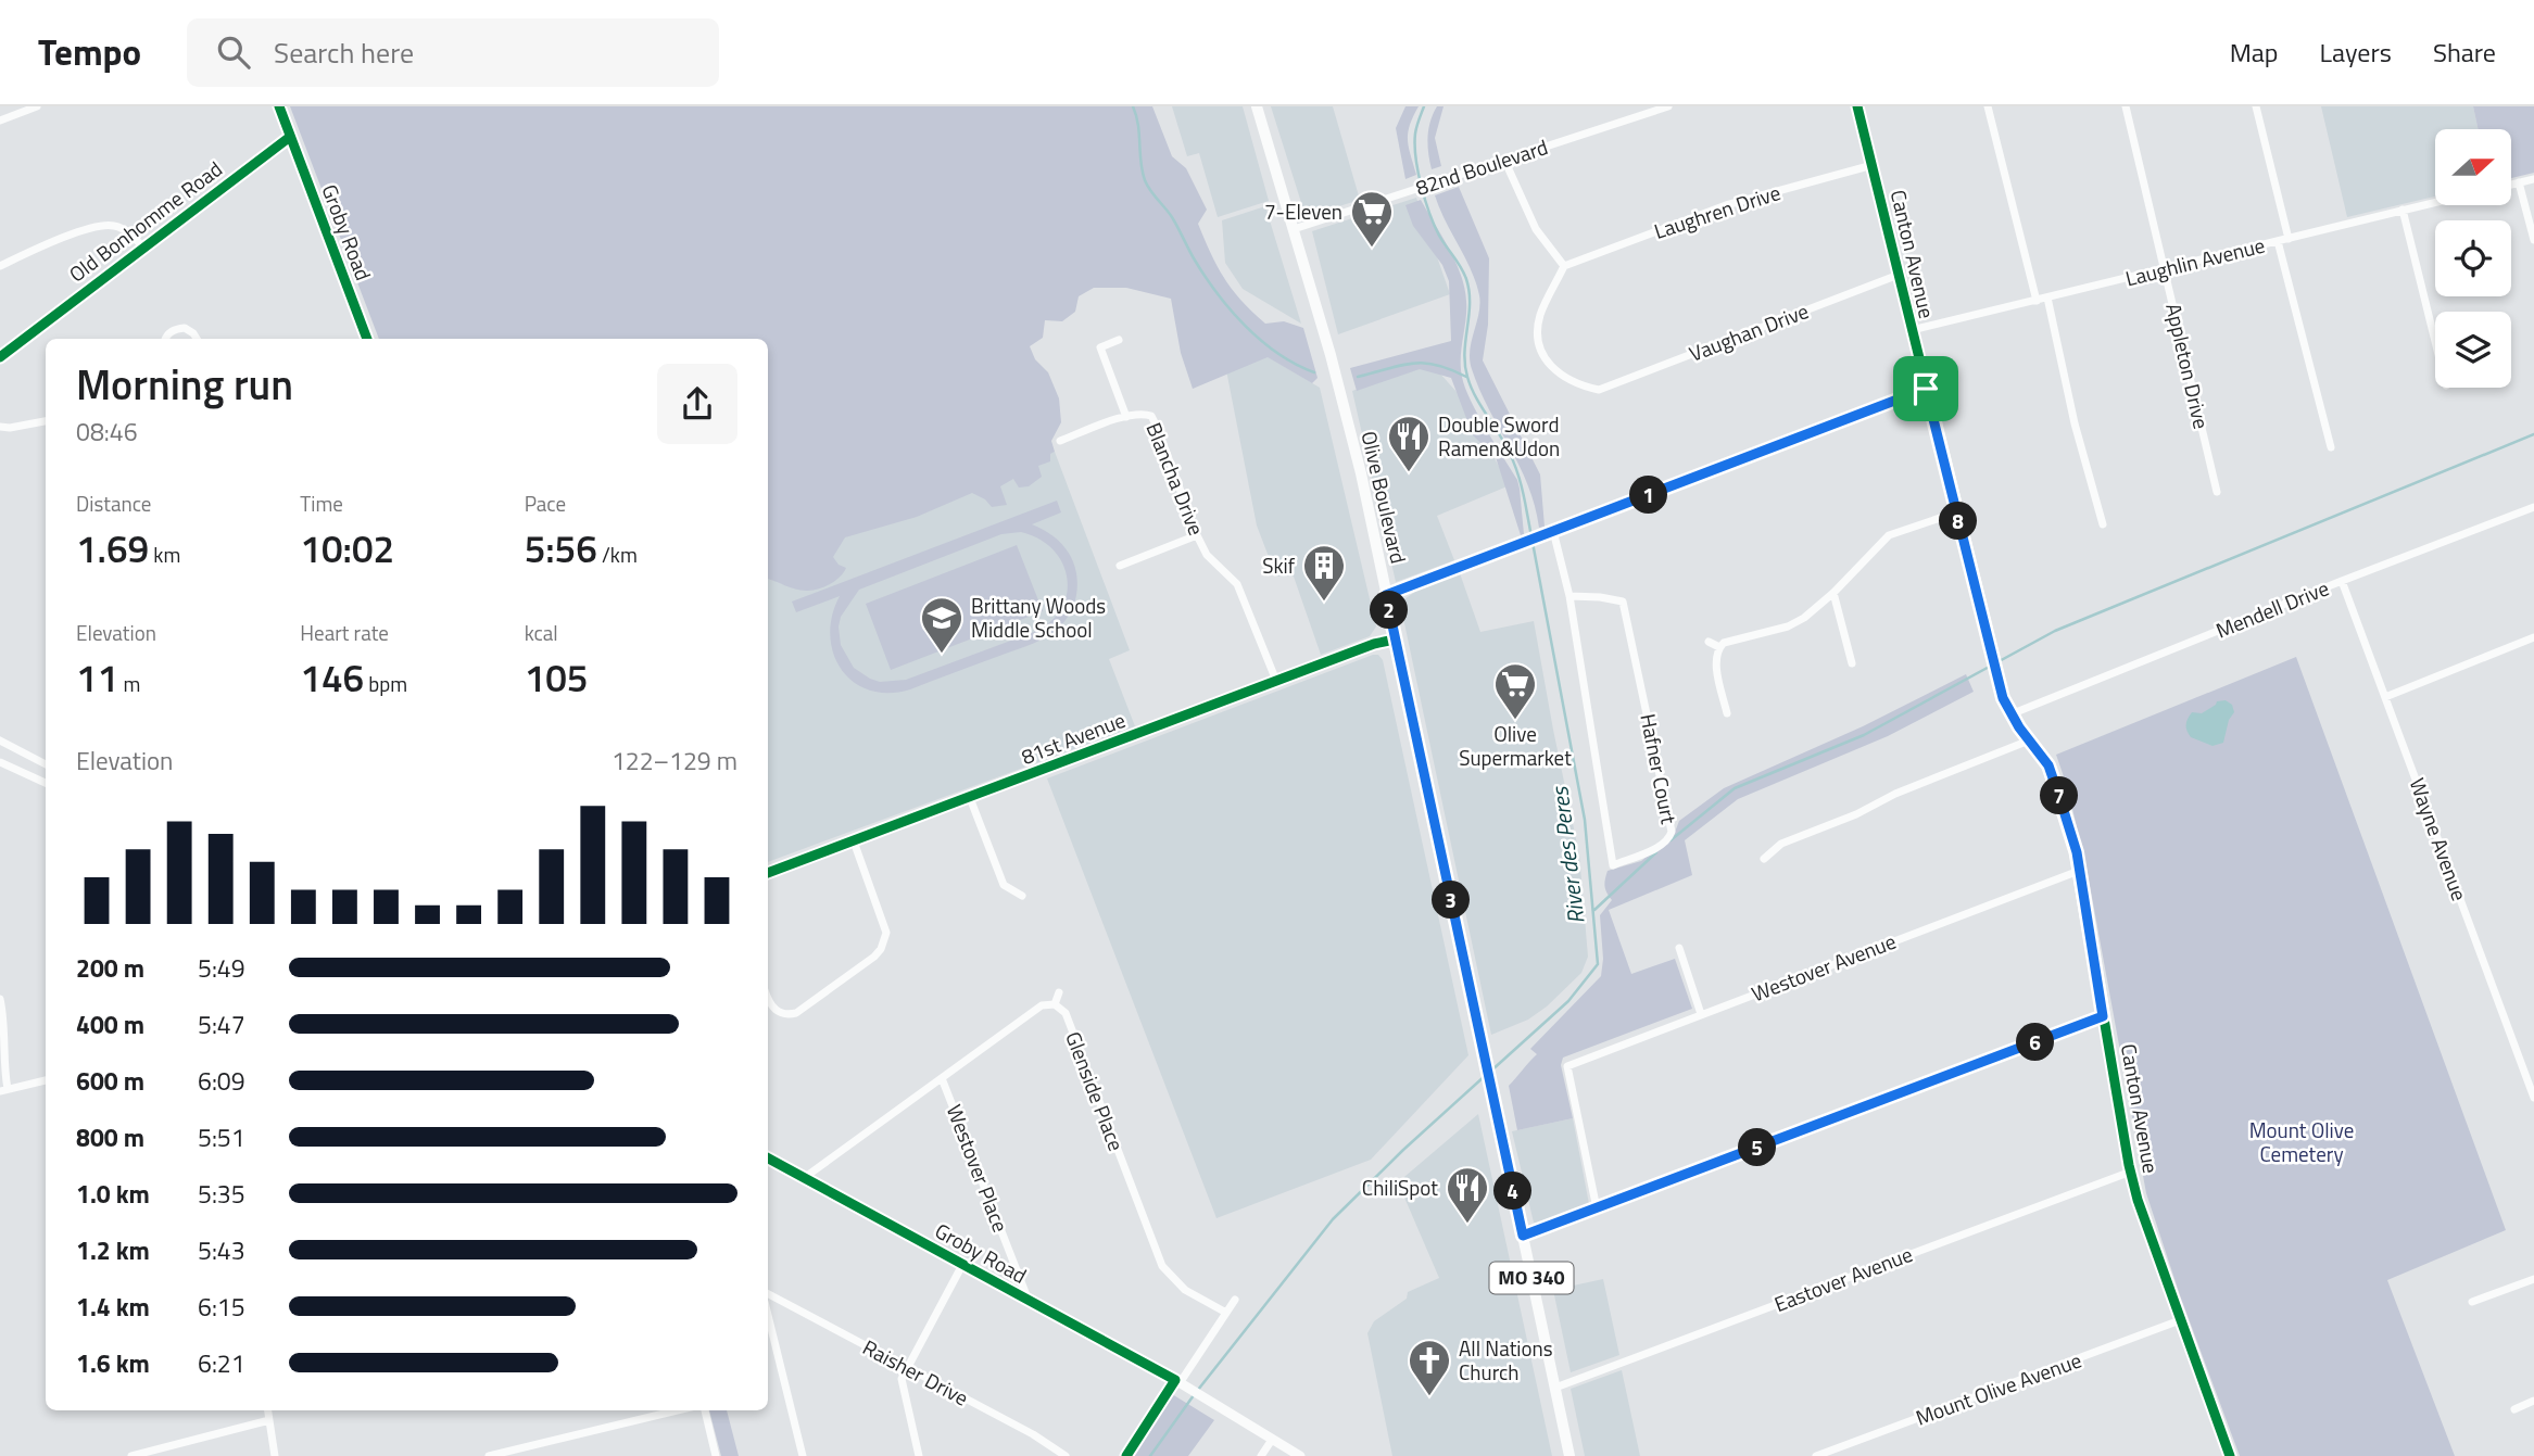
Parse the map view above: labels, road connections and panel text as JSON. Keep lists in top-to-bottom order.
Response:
{
  "streets": {
    "main road": ["Olive Boulevard", "MO 340"],
    "street": [
      "82nd Boulevard",
      "Laughren Drive",
      "Old Bonhomme Road",
      "Groby Road",
      "Canton Avenue",
      "Laughlin Avenue",
      "Vaughan Drive",
      "Appleton Drive",
      "Blancha Drive",
      "Mendell Drive",
      "81st Avenue",
      "Hafner Court",
      "Wayne Avenue",
      "Westover Avenue",
      "Glenside Place",
      "Westover Place",
      "Eastover Avenue",
      "Raisher Drive",
      "Mount Olive Avenue"
    ]
  },
  "crossings": [
    ["82nd Boulevard", "Olive Boulevard"],
    ["Laughren Drive", "Canton Avenue"],
    ["Laughren Drive", "Vaughan Drive"],
    ["Old Bonhomme Road", "Groby Road"],
    ["Groby Road", "Westover Place"],
    ["Canton Avenue", "Laughlin Avenue"],
    ["Canton Avenue", "Vaughan Drive"],
    ["Canton Avenue", "Mendell Drive"],
    ["Canton Avenue", "Westover Avenue"],
    ["Canton Avenue", "Eastover Avenue"],
    ["Canton Avenue", "Mount Olive Avenue"],
    ["Laughlin Avenue", "Appleton Drive"],
    ["Blancha Drive", "81st Avenue"],
    ["Olive Boulevard", "81st Avenue"],
    ["Olive Boulevard", "Eastover Avenue"],
    ["Mendell Drive", "Wayne Avenue"]
  ],
  "water": ["River des Peres"],
  "parks": ["Mount Olive Cemetery"],
  "places": {
    "supermarket": ["7-Eleven", "Olive Supermarket"],
    "restaurant": ["Double Sword Ramen&Udon", "ChiliSpot"],
    "building": ["Skif"],
    "school or university": ["Brittany Woods Middle School"],
    "church": ["All Nations Church"]
  },
  "north": "right",
  "page": {
    "header": "Tempo",
    "search": "Search here",
    "nav": ["Map", "Layers", "Share"],
    "heading": ["Morning run", "08:46"],
    "stats": [
      ["Distance", "1.69 km"],
      ["Time", "10:02"],
      ["Pace", "5:56 /km"],
      ["Elevation", "11 m"],
      ["Heart rate", "146 bpm"],
      ["kcal", "105"]
    ],
    "pins": [
      "1",
      "8",
      "2",
      "7",
      "3",
      "6",
      "5",
      "4"
    ],
    "chart": ["Elevation", "122–129 m"],
    "list": [
      {
        "name": "200 m",
        "note": "5:49"
      },
      {
        "name": "400 m",
        "note": "5:47"
      },
      {
        "name": "600 m",
        "note": "6:09"
      },
      {
        "name": "800 m",
        "note": "5:51"
      },
      {
        "name": "1.0 km",
        "note": "5:35"
      },
      {
        "name": "1.2 km",
        "note": "5:43"
      },
      {
        "name": "1.4 km",
        "note": "6:15"
      },
      {
        "name": "1.6 km",
        "note": "6:21"
      }
    ]
  }
}
